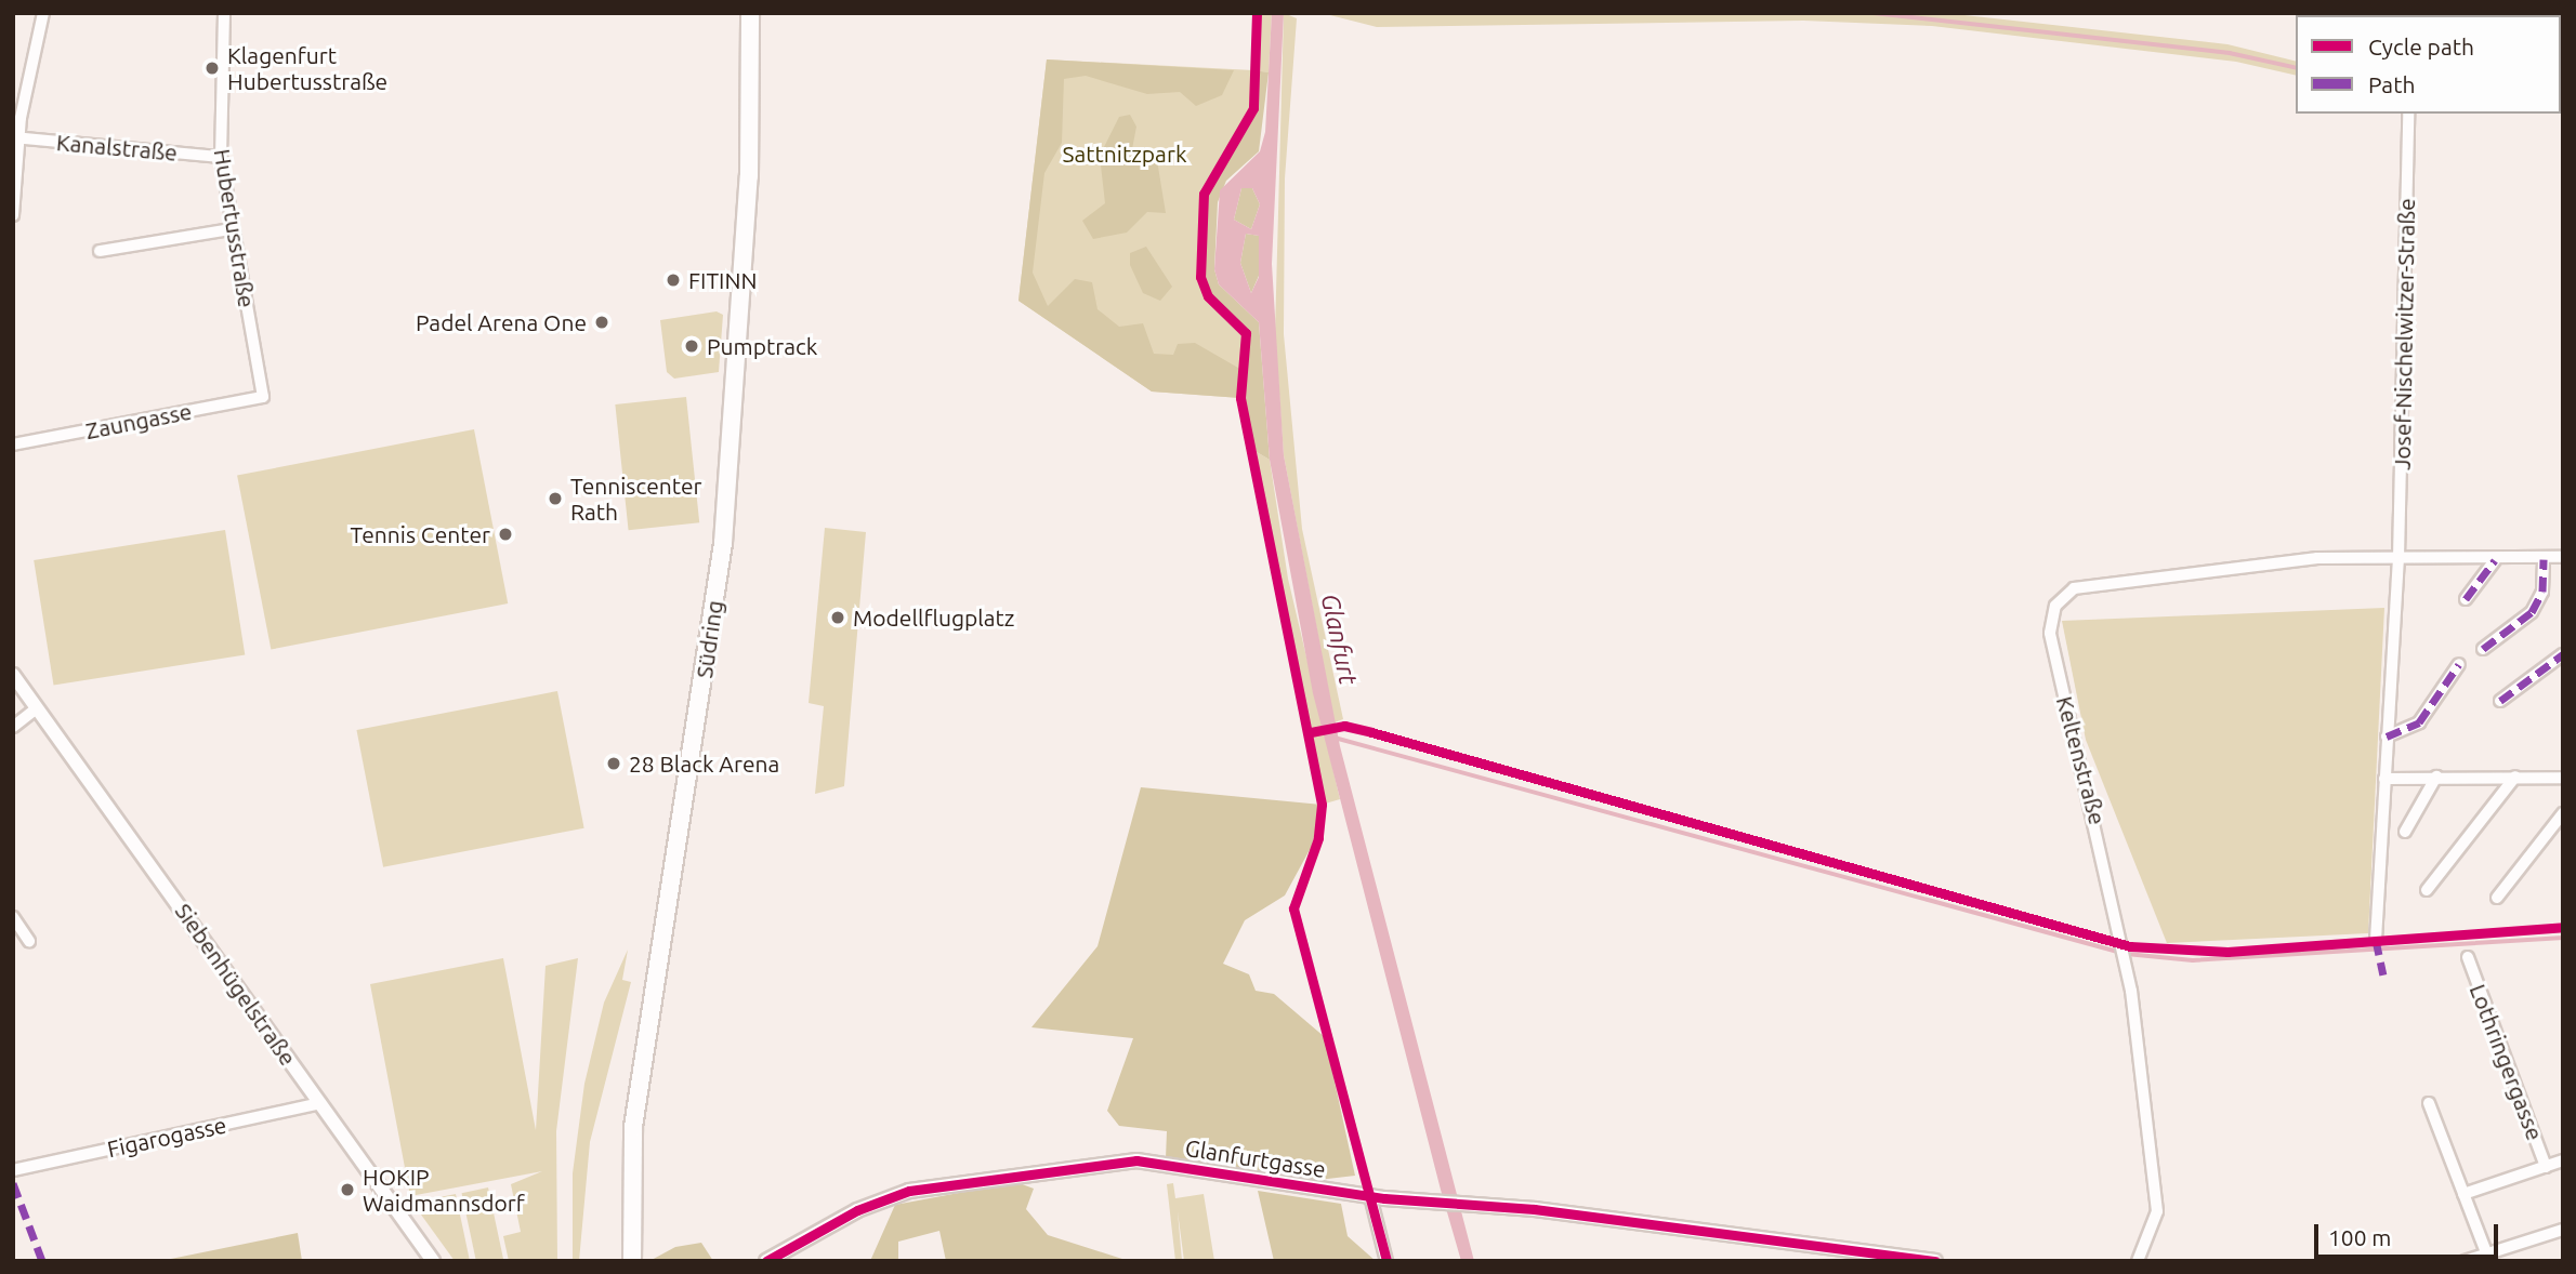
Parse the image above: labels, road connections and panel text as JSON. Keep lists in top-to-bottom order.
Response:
{
  "streets": {
    "main road": ["Südring"],
    "street": [
      "Kanalstraße",
      "Hubertusstraße",
      "Josef-Nischelwitzer-Straße",
      "Zaungasse",
      "Keltenstraße",
      "Siebenhügelstraße",
      "Lothringergasse",
      "Figarogasse",
      "Glanfurtgasse"
    ]
  },
  "crossings": [
    ["Kanalstraße", "Hubertusstraße"],
    ["Hubertusstraße", "Zaungasse"],
    ["Josef-Nischelwitzer-Straße", "Keltenstraße"],
    ["Siebenhügelstraße", "Figarogasse"]
  ],
  "water": ["Glanfurt"],
  "parks": ["Sattnitzpark"],
  "places": [
    "Klagenfurt Hubertusstraße",
    "FITINN",
    "Padel Arena One",
    "Pumptrack",
    "Tenniscenter Rath",
    "Tennis Center",
    "Modellflugplatz",
    "28 Black Arena",
    "HOKIP Waidmannsdorf"
  ],
  "legend": ["Cycle path", "Path"],
  "scale_bar": "100 m"
}
